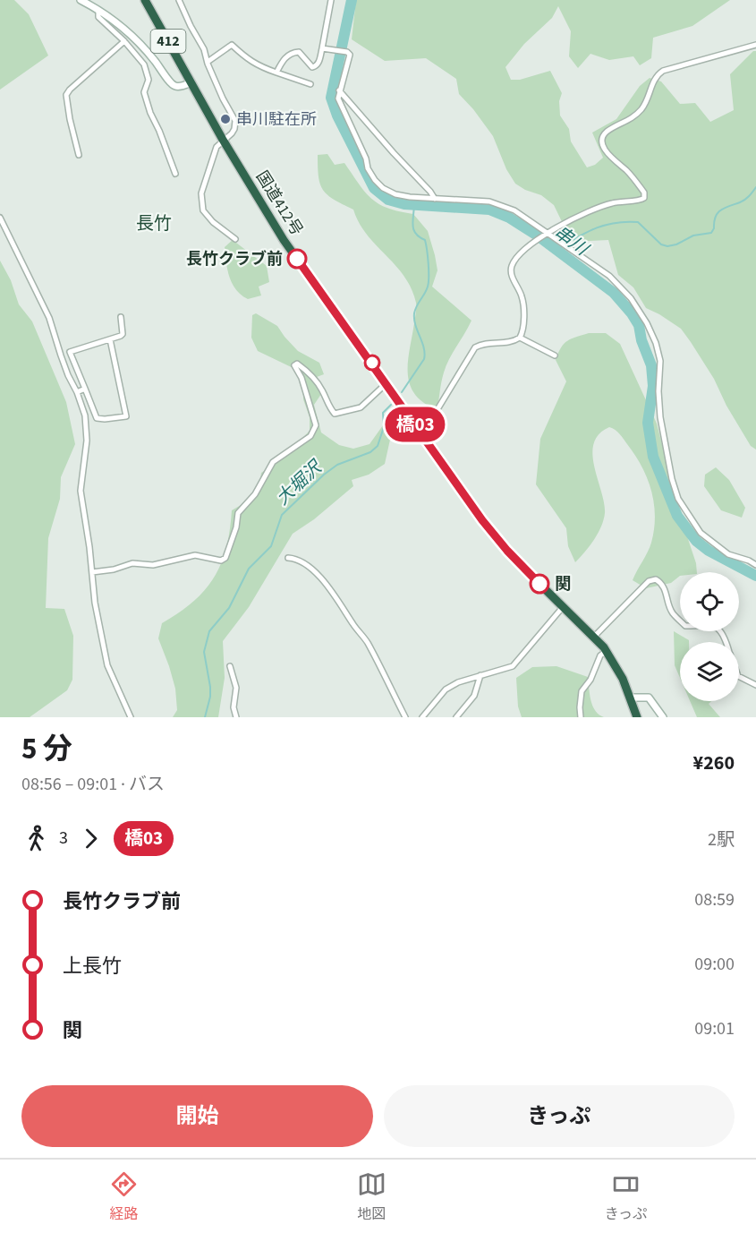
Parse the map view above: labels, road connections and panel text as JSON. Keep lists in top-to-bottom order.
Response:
{
  "streets": {
    "highway": ["412", "国道412号"]
  },
  "districts": ["長竹"],
  "water": ["串川", "大堀沢"],
  "places": ["串川駐在所", "長竹クラブ前", "関"],
  "lines": ["bus line 橋03"],
  "page": {
    "on_map": "橋03",
    "heading": ["5 分", "08:56 – 09:01 · バス", "¥260"],
    "legs": ["3", "橋03", "2駅"],
    "list": [
      {
        "name": "長竹クラブ前",
        "value": "08:59"
      },
      {
        "name": "上長竹",
        "value": "09:00"
      },
      {
        "name": "関",
        "value": "09:01"
      }
    ],
    "buttons": ["開始", "きっぷ"],
    "tabs": ["経路", "地図", "きっぷ"]
  }
}
